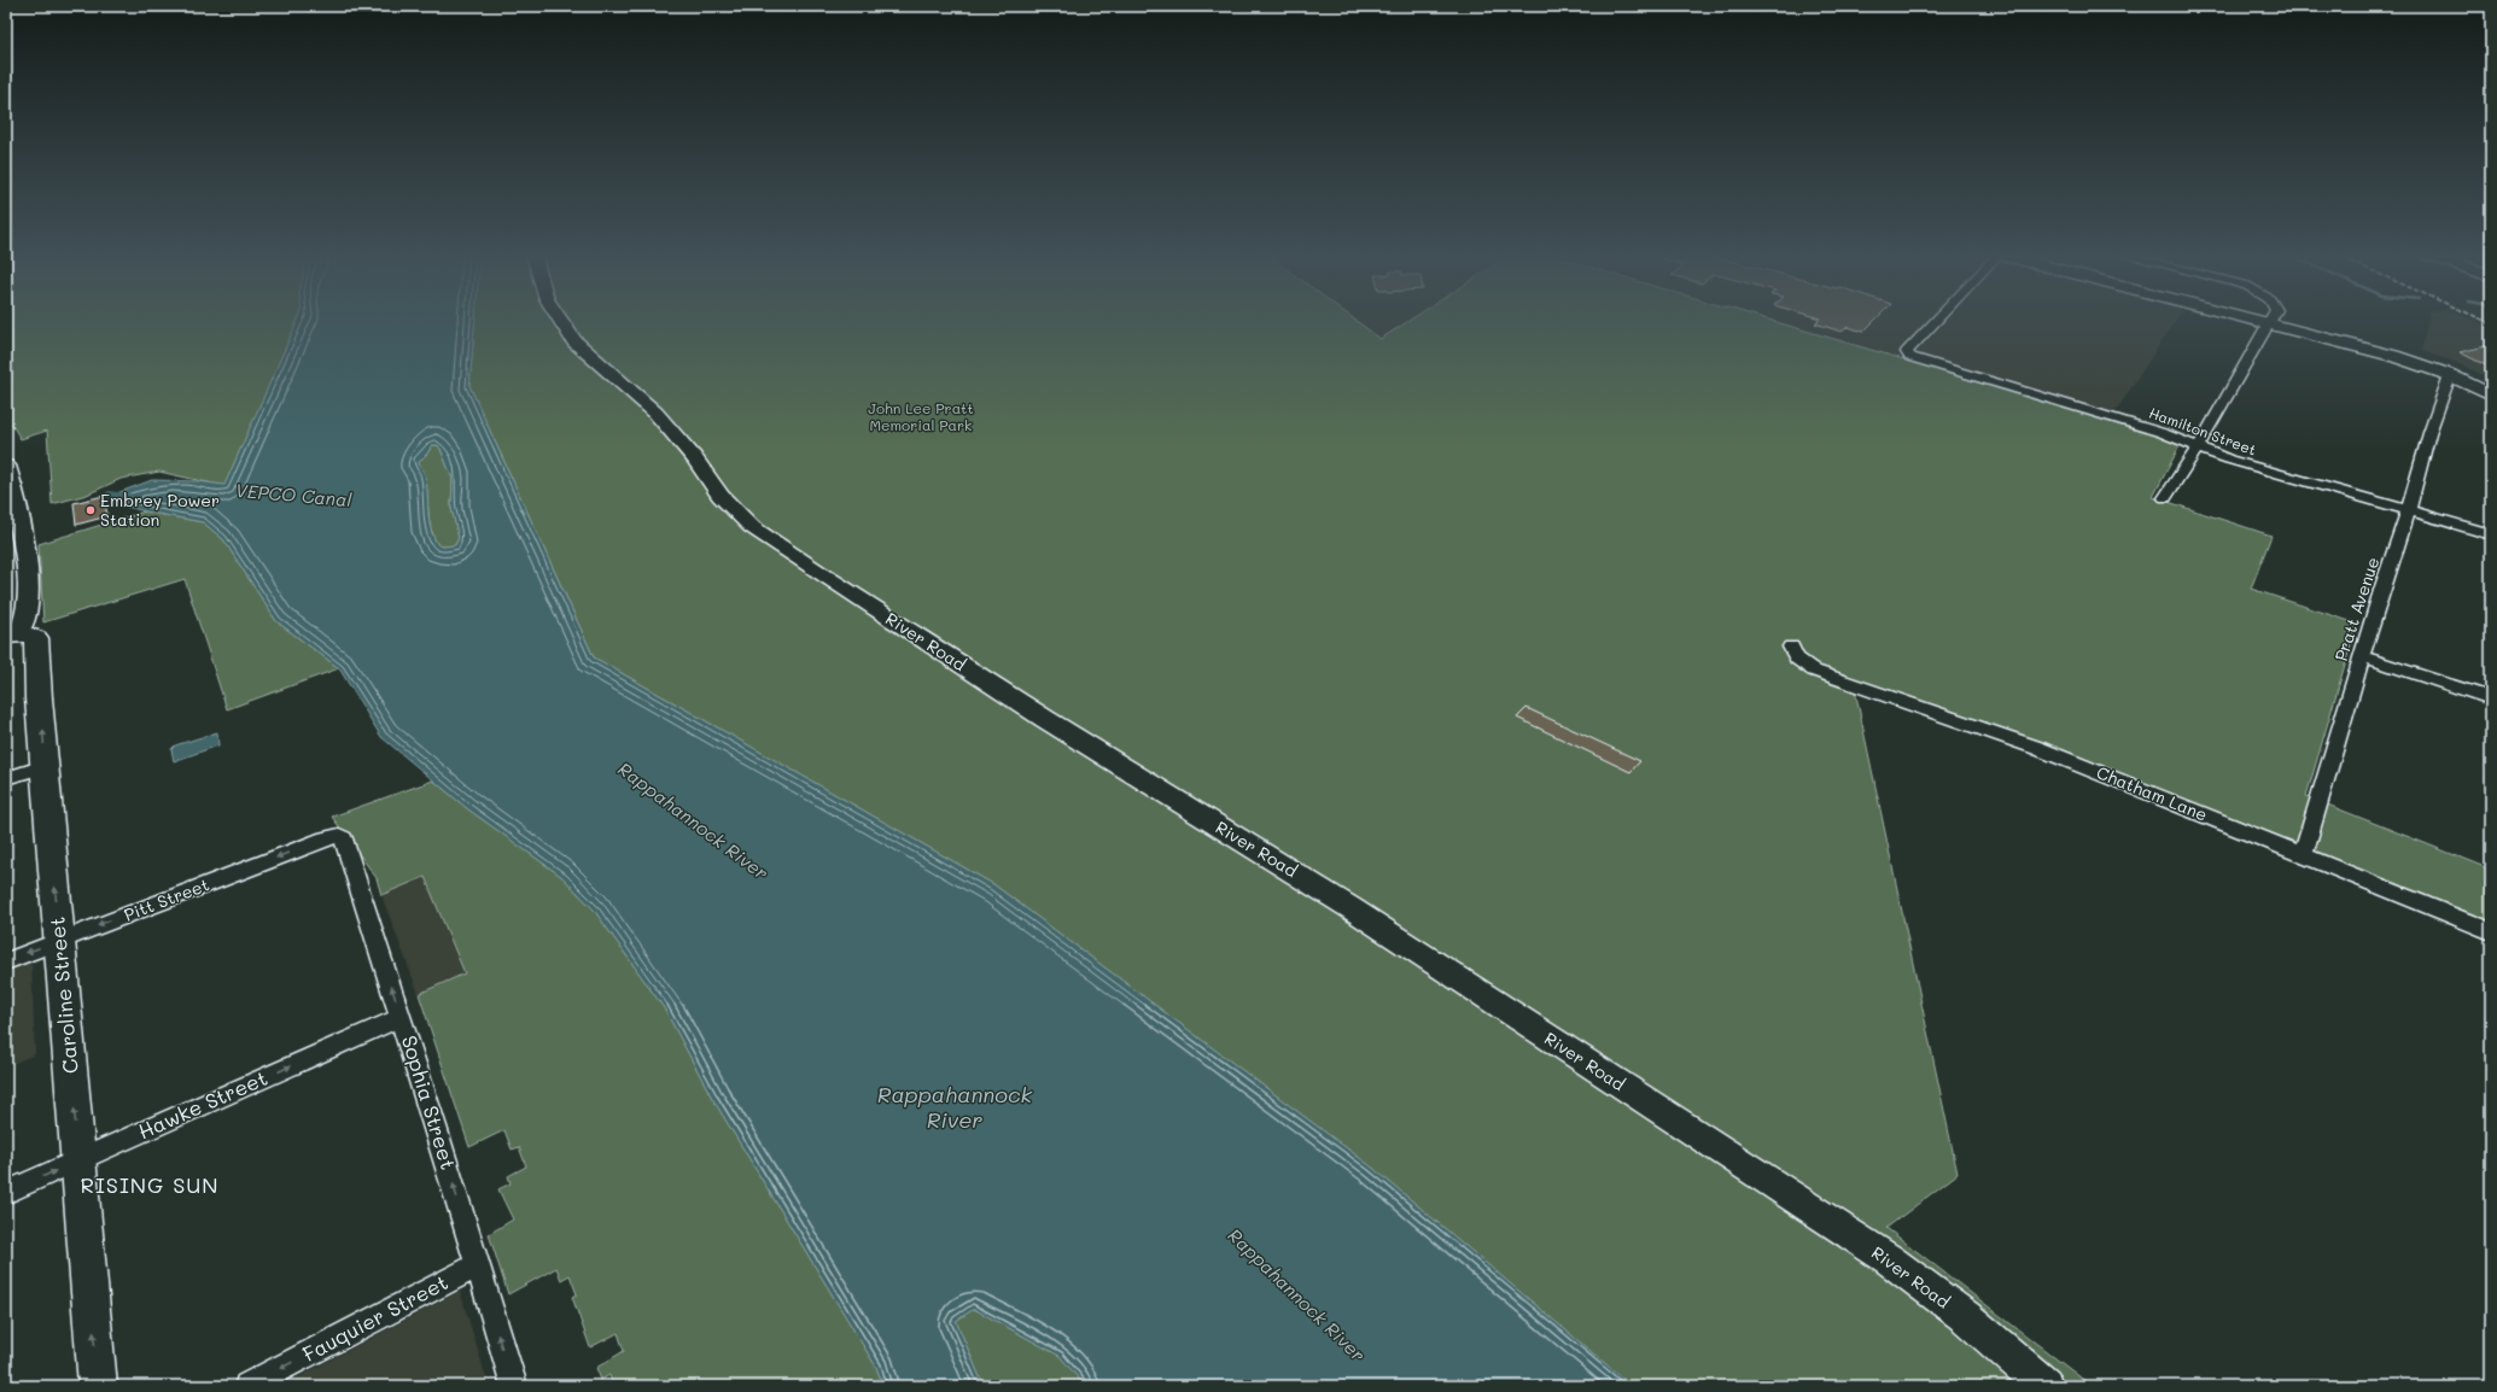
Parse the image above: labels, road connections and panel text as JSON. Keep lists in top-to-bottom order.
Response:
{
  "streets": {
    "main road": ["Caroline Street"],
    "street": [
      "Hamilton Street",
      "Pratt Avenue",
      "River Road",
      "Chatham Lane",
      "Pitt Street",
      "Sophia Street",
      "Hawke Street",
      "Fauquier Street"
    ]
  },
  "crossings": [
    ["Hamilton Street", "Pratt Avenue"],
    ["Pratt Avenue", "Chatham Lane"],
    ["Pitt Street", "Caroline Street"],
    ["Pitt Street", "Sophia Street"],
    ["Caroline Street", "Hawke Street"],
    ["Sophia Street", "Hawke Street"],
    ["Sophia Street", "Fauquier Street"]
  ],
  "one_way": [
    "Pitt Street",
    "Caroline Street",
    "Sophia Street",
    "Hawke Street",
    "Fauquier Street"
  ],
  "districts": ["RISING SUN"],
  "water": ["VEPCO Canal", "Rappahannock River"],
  "parks": ["John Lee Pratt Memorial Park"],
  "places": ["Embrey Power Station"]
}
